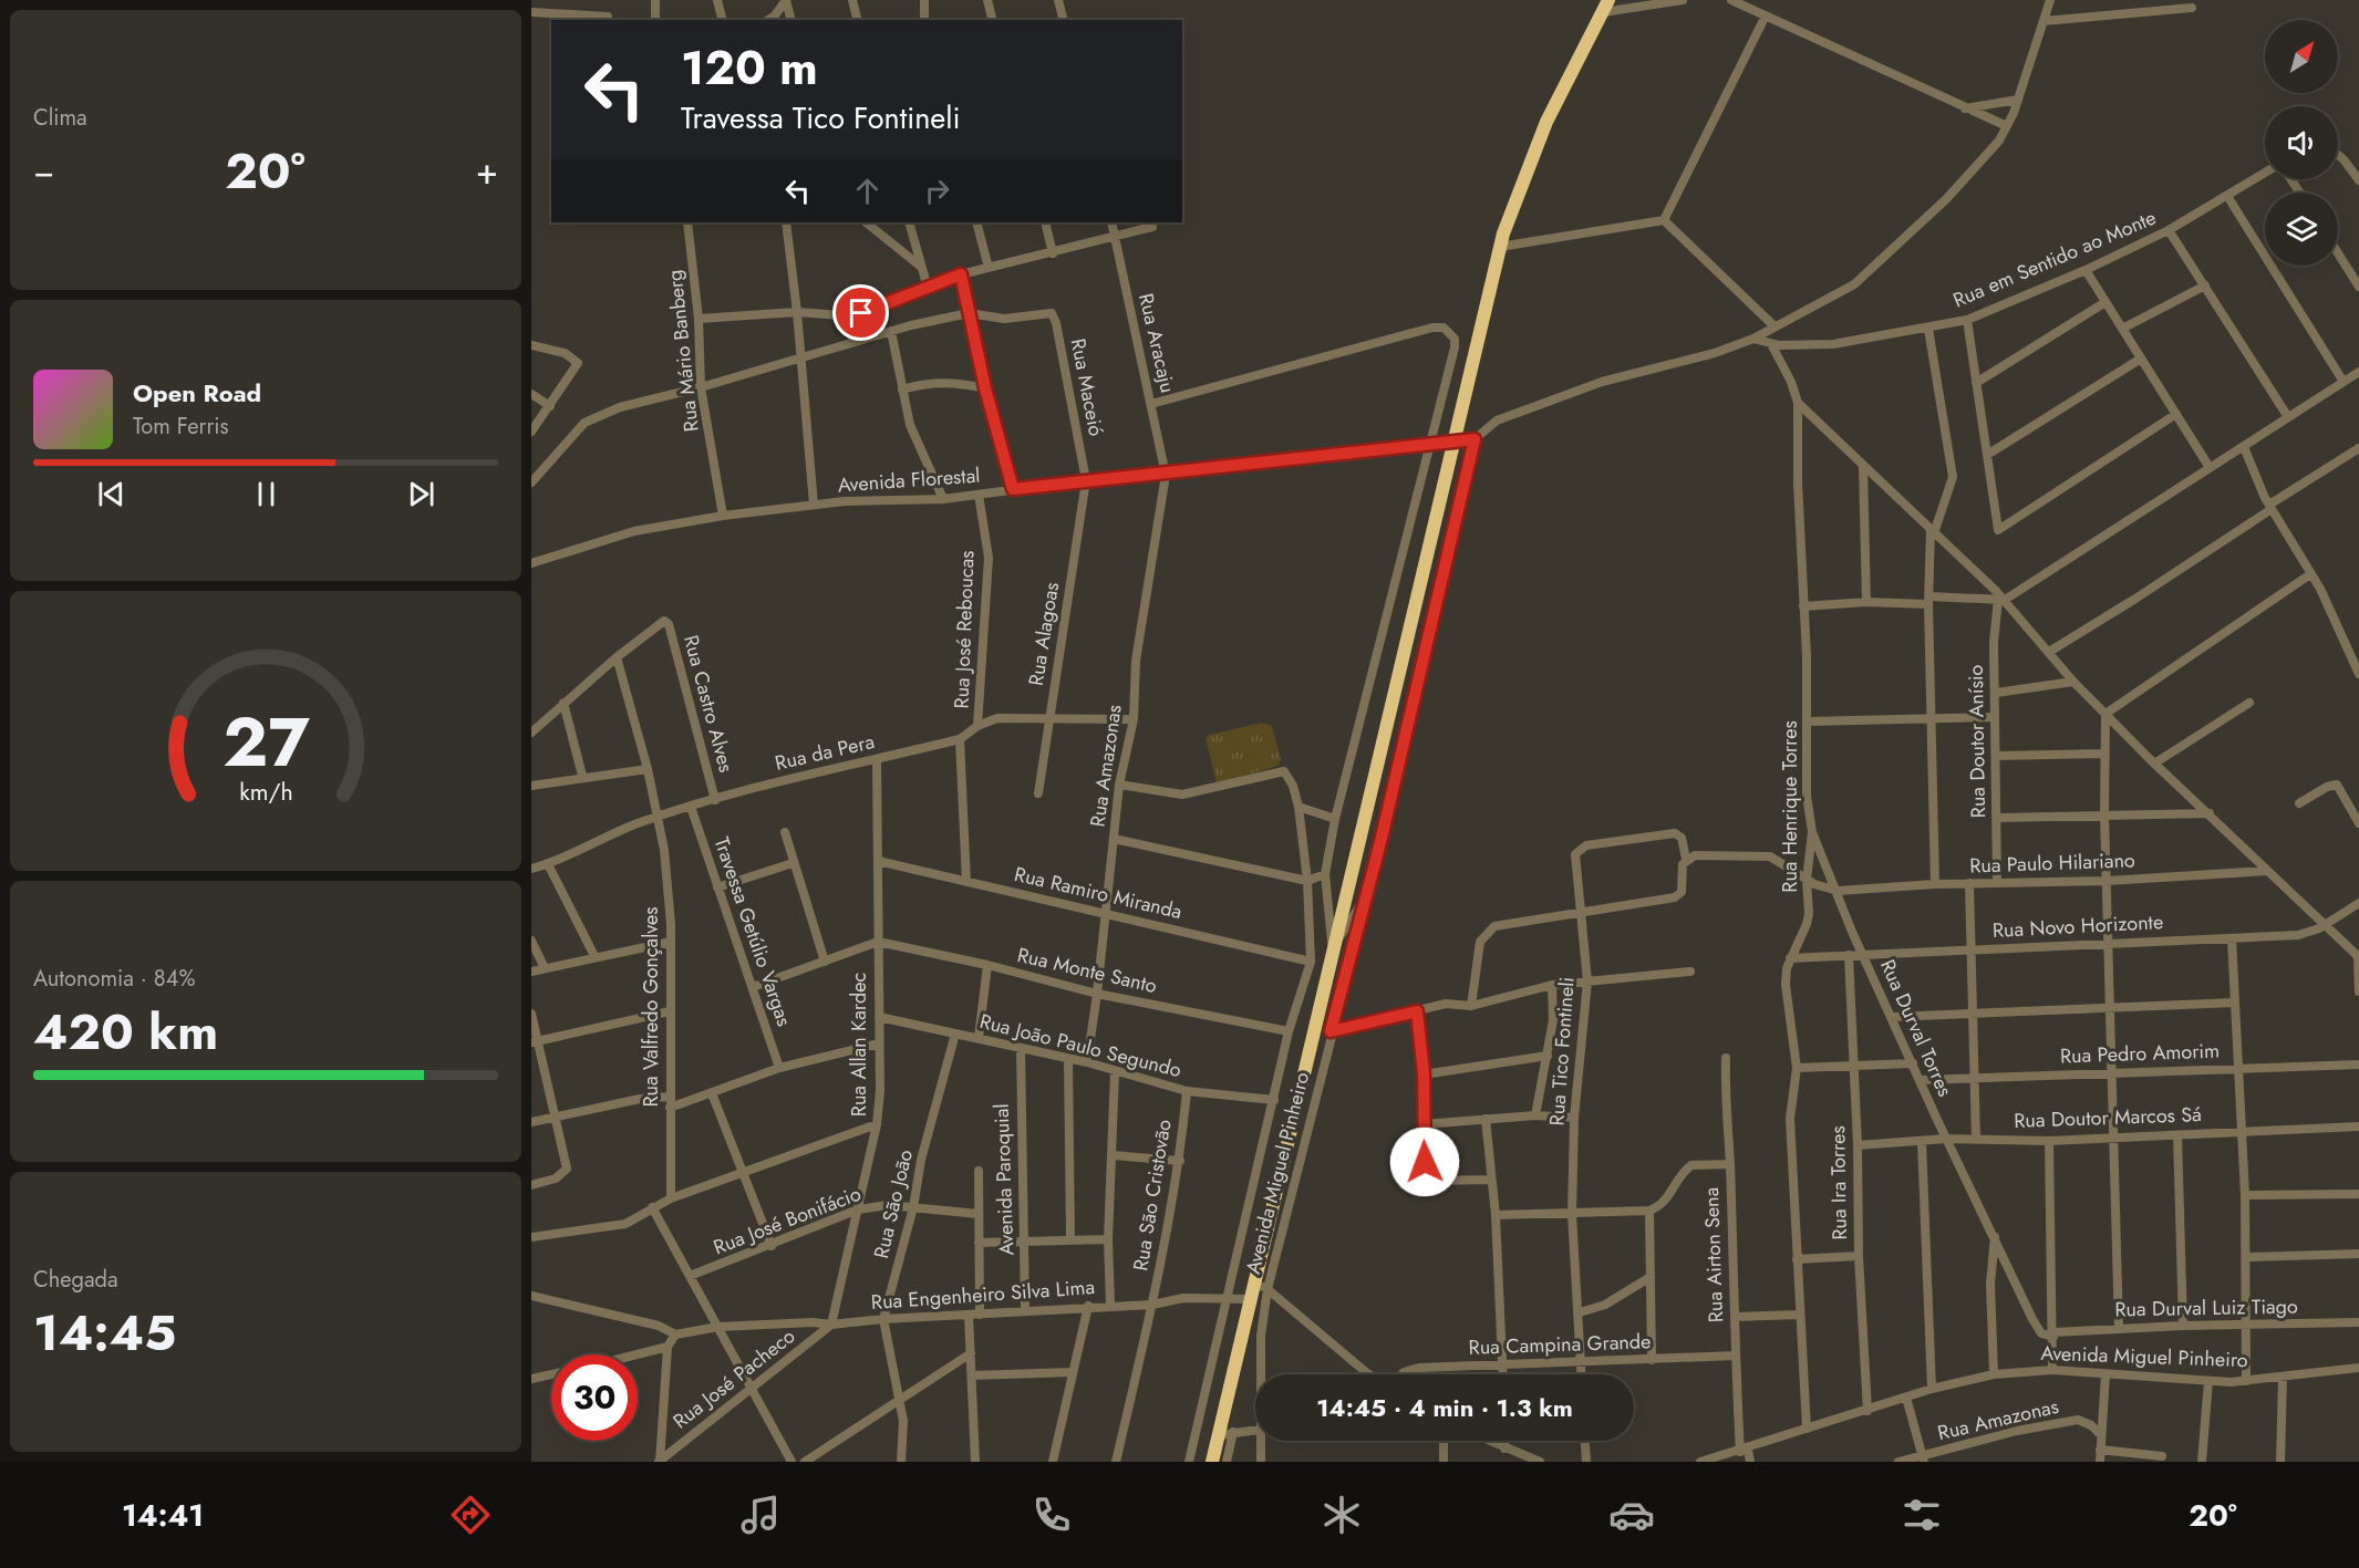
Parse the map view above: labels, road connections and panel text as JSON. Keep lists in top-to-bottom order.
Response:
{
  "streets": {
    "street": [
      "Rua em Sentido ao Monte",
      "Rua Aracaju",
      "Rua Mário Banberg",
      "Rua Maceió",
      "Avenida Florestal",
      "Rua José Reboucas",
      "Rua Alagoas",
      "Rua Castro Alves",
      "Rua Doutor Anísio",
      "Rua da Pera",
      "Rua Amazonas",
      "Rua Henrique Torres",
      "Rua Paulo Hilariano",
      "Rua Ramiro Miranda",
      "Rua Novo Horizonte",
      "Travessa Getúlio Vargas",
      "Rua Monte Santo",
      "Rua Valfredo Gonçalves",
      "Rua Durval Torres",
      "Rua Allan Kardec",
      "Rua João Paulo Segundo",
      "Rua Tico Fontineli",
      "Rua Pedro Amorim",
      "Rua Doutor Marcos Sá",
      "Avenida Miguel Pinheiro",
      "Avenida Paroquial",
      "Rua Ira Torres",
      "Rua São Cristovão",
      "Rua São João",
      "Rua José Bonifácio",
      "Rua Airton Sena",
      "Rua Engenheiro Silva Lima",
      "Rua Durval Luiz Tiago",
      "Rua Campina Grande",
      "Rua José Pacheco"
    ]
  },
  "crossings": [
    ["Rua em Sentido ao Monte", "Rua Henrique Torres"],
    ["Rua Aracaju", "Avenida Florestal"],
    ["Rua Aracaju", "Rua Amazonas"],
    ["Rua Mário Banberg", "Avenida Florestal"],
    ["Rua Maceió", "Avenida Florestal"],
    ["Rua Maceió", "Rua Alagoas"],
    ["Avenida Florestal", "Rua José Reboucas"],
    ["Avenida Florestal", "Rua Alagoas"],
    ["Avenida Florestal", "Rua Amazonas"],
    ["Avenida Florestal", "Avenida Miguel Pinheiro"],
    ["Rua José Reboucas", "Rua da Pera"],
    ["Rua Alagoas", "Rua da Pera"],
    ["Rua Castro Alves", "Rua da Pera"],
    ["Rua Castro Alves", "Rua Valfredo Gonçalves"],
    ["Rua Doutor Anísio", "Rua Paulo Hilariano"],
    ["Rua da Pera", "Rua Amazonas"],
    ["Rua da Pera", "Travessa Getúlio Vargas"],
    ["Rua da Pera", "Rua Valfredo Gonçalves"],
    ["Rua da Pera", "Rua Allan Kardec"],
    ["Rua Amazonas", "Rua Ramiro Miranda"],
    ["Rua Amazonas", "Rua Monte Santo"],
    ["Rua Amazonas", "Rua João Paulo Segundo"],
    ["Rua Henrique Torres", "Rua Novo Horizonte"],
    ["Rua Henrique Torres", "Rua Durval Torres"],
    ["Rua Henrique Torres", "Avenida Miguel Pinheiro"],
    ["Rua Paulo Hilariano", "Rua Durval Torres"],
    ["Rua Ramiro Miranda", "Rua Allan Kardec"],
    ["Rua Novo Horizonte", "Rua Durval Torres"],
    ["Rua Novo Horizonte", "Rua Ira Torres"],
    ["Rua Monte Santo", "Rua Allan Kardec"],
    ["Rua Durval Torres", "Rua Pedro Amorim"],
    ["Rua Durval Torres", "Rua Doutor Marcos Sá"],
    ["Rua Durval Torres", "Rua Durval Luiz Tiago"],
    ["Rua Allan Kardec", "Rua João Paulo Segundo"],
    ["Rua Allan Kardec", "Rua José Bonifácio"],
    ["Rua Allan Kardec", "Rua Engenheiro Silva Lima"],
    ["Rua Allan Kardec", "Rua José Pacheco"],
    ["Rua João Paulo Segundo", "Avenida Paroquial"],
    ["Rua João Paulo Segundo", "Rua São Cristovão"],
    ["Rua João Paulo Segundo", "Rua São João"],
    ["Rua Tico Fontineli", "Rua Campina Grande"],
    ["Rua Doutor Marcos Sá", "Rua Ira Torres"],
    ["Avenida Miguel Pinheiro", "Rua Ira Torres"],
    ["Avenida Miguel Pinheiro", "Rua Airton Sena"],
    ["Avenida Paroquial", "Rua Engenheiro Silva Lima"],
    ["Rua São Cristovão", "Rua Engenheiro Silva Lima"],
    ["Rua São João", "Rua José Bonifácio"],
    ["Rua São João", "Rua Engenheiro Silva Lima"],
    ["Rua Airton Sena", "Rua Campina Grande"],
    ["Rua Engenheiro Silva Lima", "Rua José Pacheco"]
  ],
  "north": "top right",
  "page": {
    "tile": [
      "Clima",
      ["Autonomia · 84%", "420 km"],
      ["Chegada", "14:45"]
    ],
    "turn": ["120 m", "Travessa Tico Fontineli"],
    "heat": ["−", "20°", "+"],
    "song": ["Open Road", "Tom Ferris"],
    "limit": "30",
    "trip": "14:45 · 4 min · 1.3 km",
    "tabs": ["14:41", "20°"],
    "gauge": ["27", "km/h"]
  }
}
